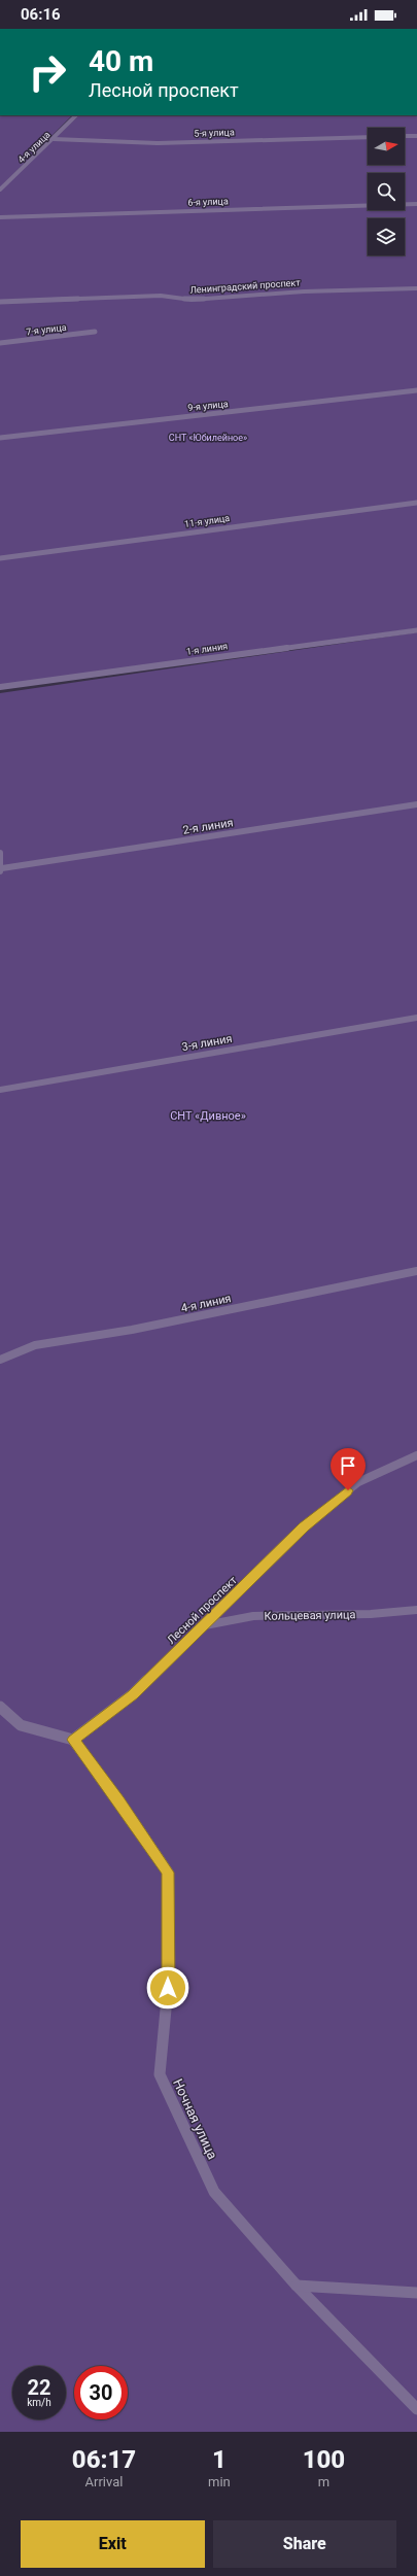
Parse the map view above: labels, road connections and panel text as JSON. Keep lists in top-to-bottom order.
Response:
{
  "streets": {
    "street": [
      "5-я улица",
      "4-я улица",
      "6-я улица",
      "Ленинградский проспект",
      "7-я улица",
      "9-я улица",
      "11-я улица",
      "1-я линия",
      "2-я линия",
      "3-я линия",
      "4-я линия",
      "Лесной проспект",
      "Кольцевая улица",
      "Ночная улица"
    ]
  },
  "crossings": [
    ["5-я улица", "4-я улица"],
    ["Лесной проспект", "Кольцевая улица"],
    ["Лесной проспект", "Ночная улица"]
  ],
  "parks": ["СНТ «Юбилейное»", "СНТ «Дивное»"],
  "north": "right",
  "page": {
    "status": "06:16",
    "turn": ["40 m", "Лесной проспект"],
    "speed": "22 km/h",
    "limit": "30",
    "eta": [
      "06:17",
      "Arrival",
      "1",
      "min",
      "100",
      "m"
    ],
    "buttons": ["Exit", "Share"]
  }
}
